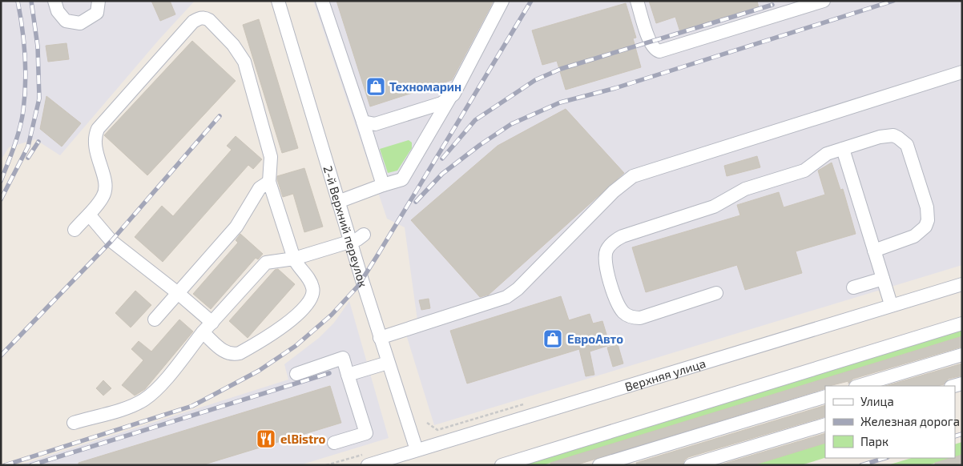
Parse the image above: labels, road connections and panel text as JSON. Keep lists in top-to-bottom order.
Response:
{
  "streets": {
    "street": ["2-й Верхний переулок", "Верхняя улица"]
  },
  "crossings": [
    ["2-й Верхний переулок", "Верхняя улица"]
  ],
  "places": {
    "shop": ["Техномарин", "ЕвроАвто"],
    "restaurant": ["elBistro"]
  },
  "legend": ["Улица", "Железная дорога", "Парк"]
}
